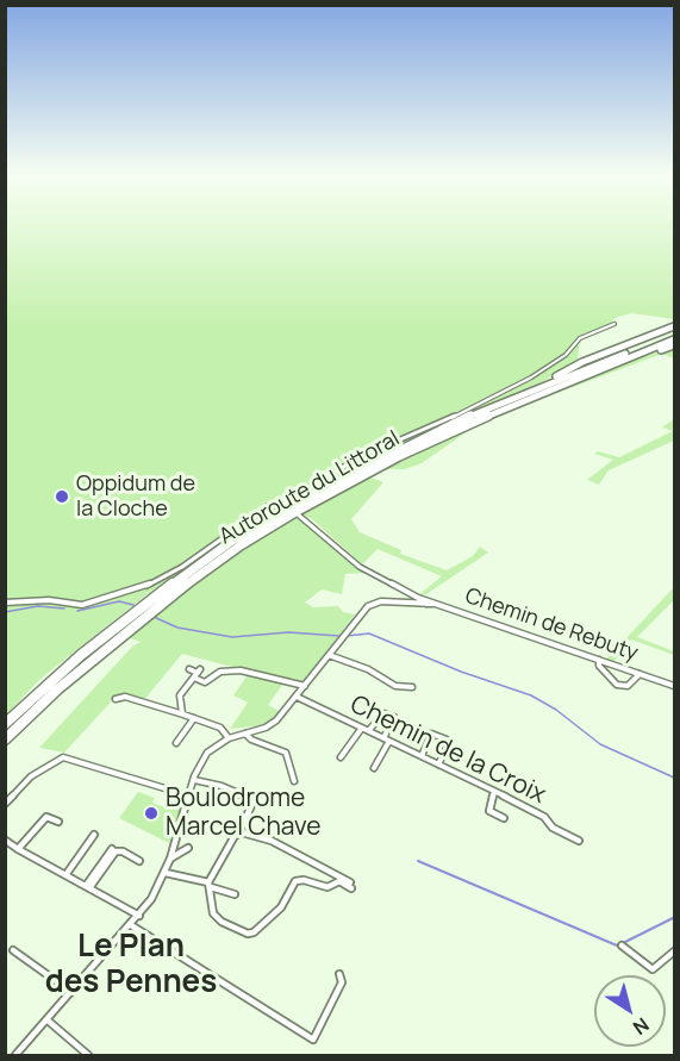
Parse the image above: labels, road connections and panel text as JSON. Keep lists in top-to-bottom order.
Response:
{
  "streets": {
    "highway": ["Autoroute du Littoral"],
    "street": ["Chemin de Rebuty", "Chemin de la Croix"]
  },
  "districts": ["Le Plan des Pennes"],
  "places": ["Oppidum de la Cloche", "Boulodrome Marcel Chave"],
  "north": "bottom right"
}
